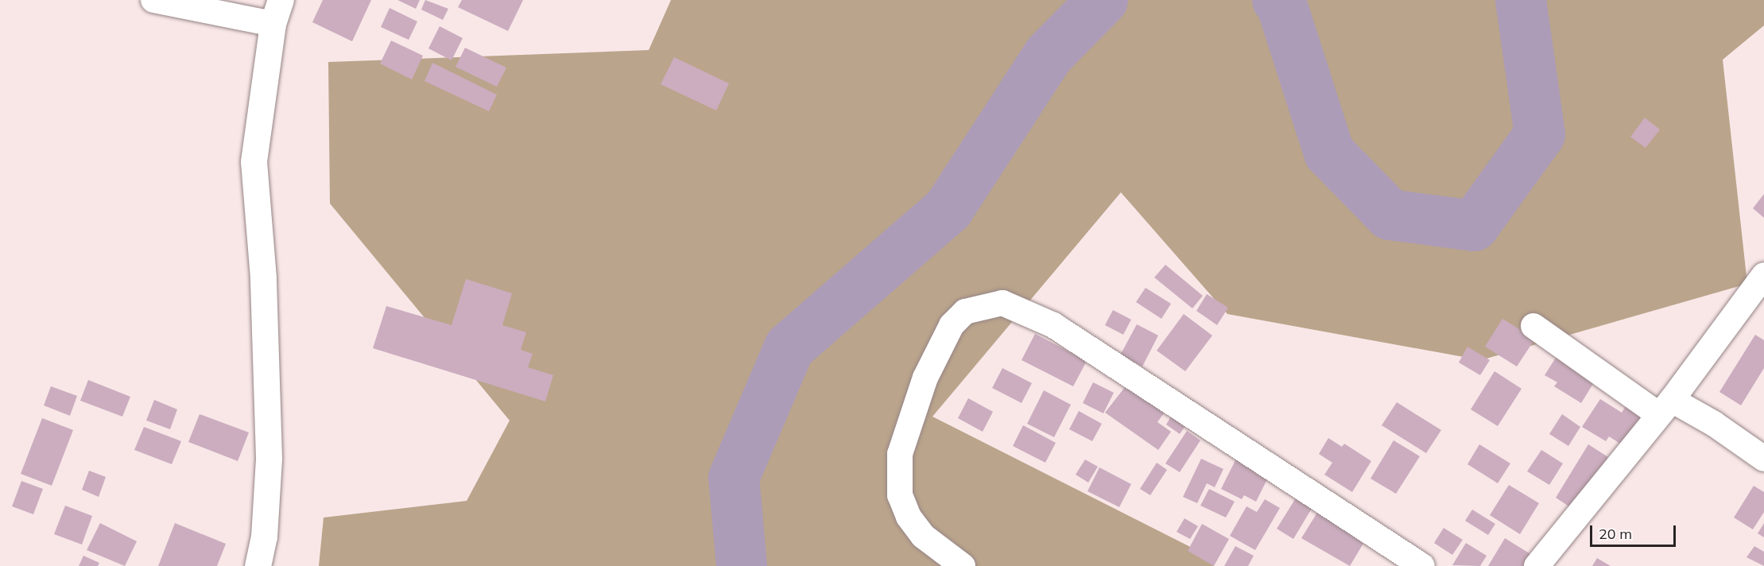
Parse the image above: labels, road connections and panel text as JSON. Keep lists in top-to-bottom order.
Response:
{
  "scale_bar": "20 m"
}
